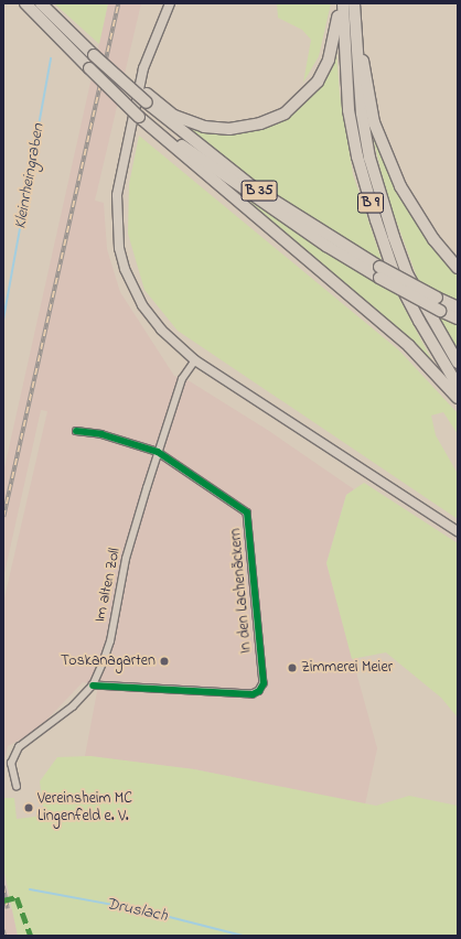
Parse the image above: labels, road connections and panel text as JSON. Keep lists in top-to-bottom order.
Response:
{
  "streets": {
    "highway": ["B 35", "B 9"],
    "street": ["Im alten Zoll", "In den Lachenäckern"]
  },
  "crossings": [
    ["Im alten Zoll", "In den Lachenäckern"]
  ],
  "water": ["Kleinrheingraben", "Druslach"],
  "places": ["Toskanagarten", "Zimmerei Meier", "Vereinsheim MC Lingenfeld e. V."]
}
